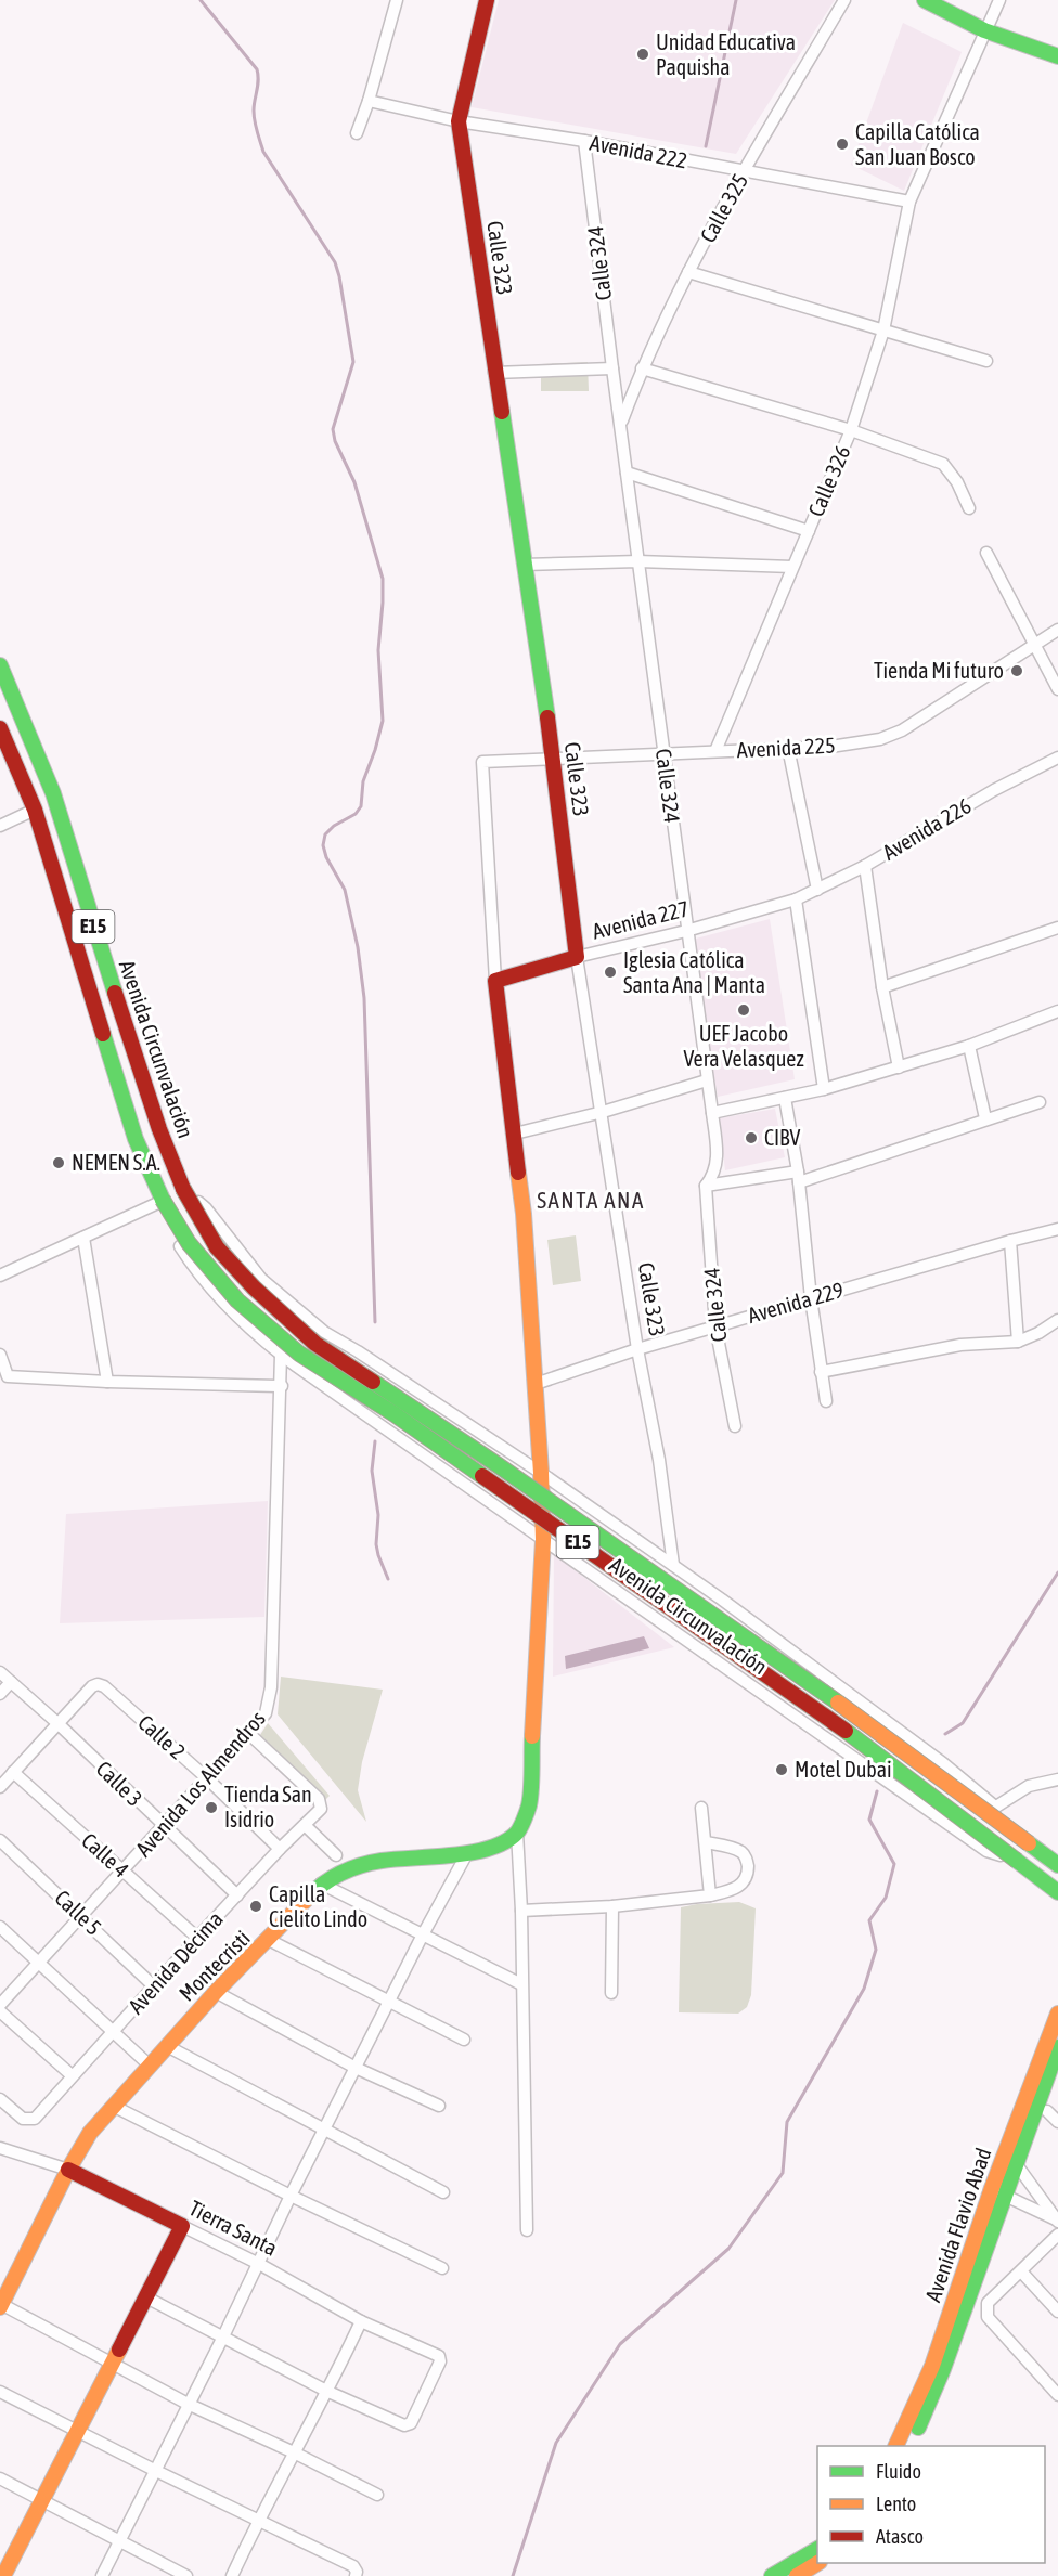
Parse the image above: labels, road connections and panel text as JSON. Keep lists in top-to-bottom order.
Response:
{
  "streets": {
    "main road": [
      "Calle 323",
      "Avenida 227",
      "E15",
      "Avenida Circunvalación",
      "Montecristi",
      "Avenida Flavio Abad",
      "Tierra Santa"
    ],
    "street": [
      "Avenida 222",
      "Calle 325",
      "Calle 324",
      "Calle 326",
      "Avenida 225",
      "Avenida 226",
      "Avenida 229",
      "Calle 2",
      "Calle 3",
      "Avenida Los Almendros",
      "Calle 4",
      "Calle 5",
      "Avenida Décima"
    ]
  },
  "crossings": [
    ["Avenida 222", "Calle 325"],
    ["Avenida 222", "Calle 323"],
    ["Avenida 222", "Calle 324"],
    ["Avenida 222", "Calle 326"],
    ["Calle 325", "Calle 324"],
    ["Calle 323", "Avenida 225"],
    ["Calle 323", "Avenida 227"],
    ["Calle 323", "Avenida Circunvalación"],
    ["Calle 323", "Avenida 229"],
    ["Calle 324", "Avenida 225"],
    ["Calle 324", "Avenida 227"],
    ["Calle 324", "Avenida 229"],
    ["Calle 326", "Avenida 225"],
    ["Avenida 225", "Avenida 227"],
    ["Avenida 226", "Avenida 227"],
    ["Avenida Circunvalación", "Avenida Los Almendros"],
    ["Calle 2", "Calle 3"],
    ["Calle 2", "Avenida Los Almendros"],
    ["Calle 2", "Avenida Décima"],
    ["Calle 3", "Avenida Los Almendros"],
    ["Calle 3", "Avenida Décima"],
    ["Avenida Los Almendros", "Calle 4"],
    ["Avenida Los Almendros", "Calle 5"],
    ["Avenida Los Almendros", "Avenida Décima"],
    ["Calle 4", "Avenida Décima"],
    ["Calle 5", "Avenida Décima"],
    ["Montecristi", "Tierra Santa"]
  ],
  "districts": ["SANTA ANA"],
  "places": [
    "Unidad Educativa Paquisha",
    "Capilla Católica San Juan Bosco",
    "Tienda Mi futuro",
    "Iglesia Católica Santa Ana | Manta",
    "UEF Jacobo Vera Velasquez",
    "CIBV",
    "NEMEN S.A.",
    "Motel Dubai",
    "Tienda San Isidrio",
    "Capilla Cielito Lindo"
  ],
  "legend": ["Fluido", "Lento", "Atasco"]
}
